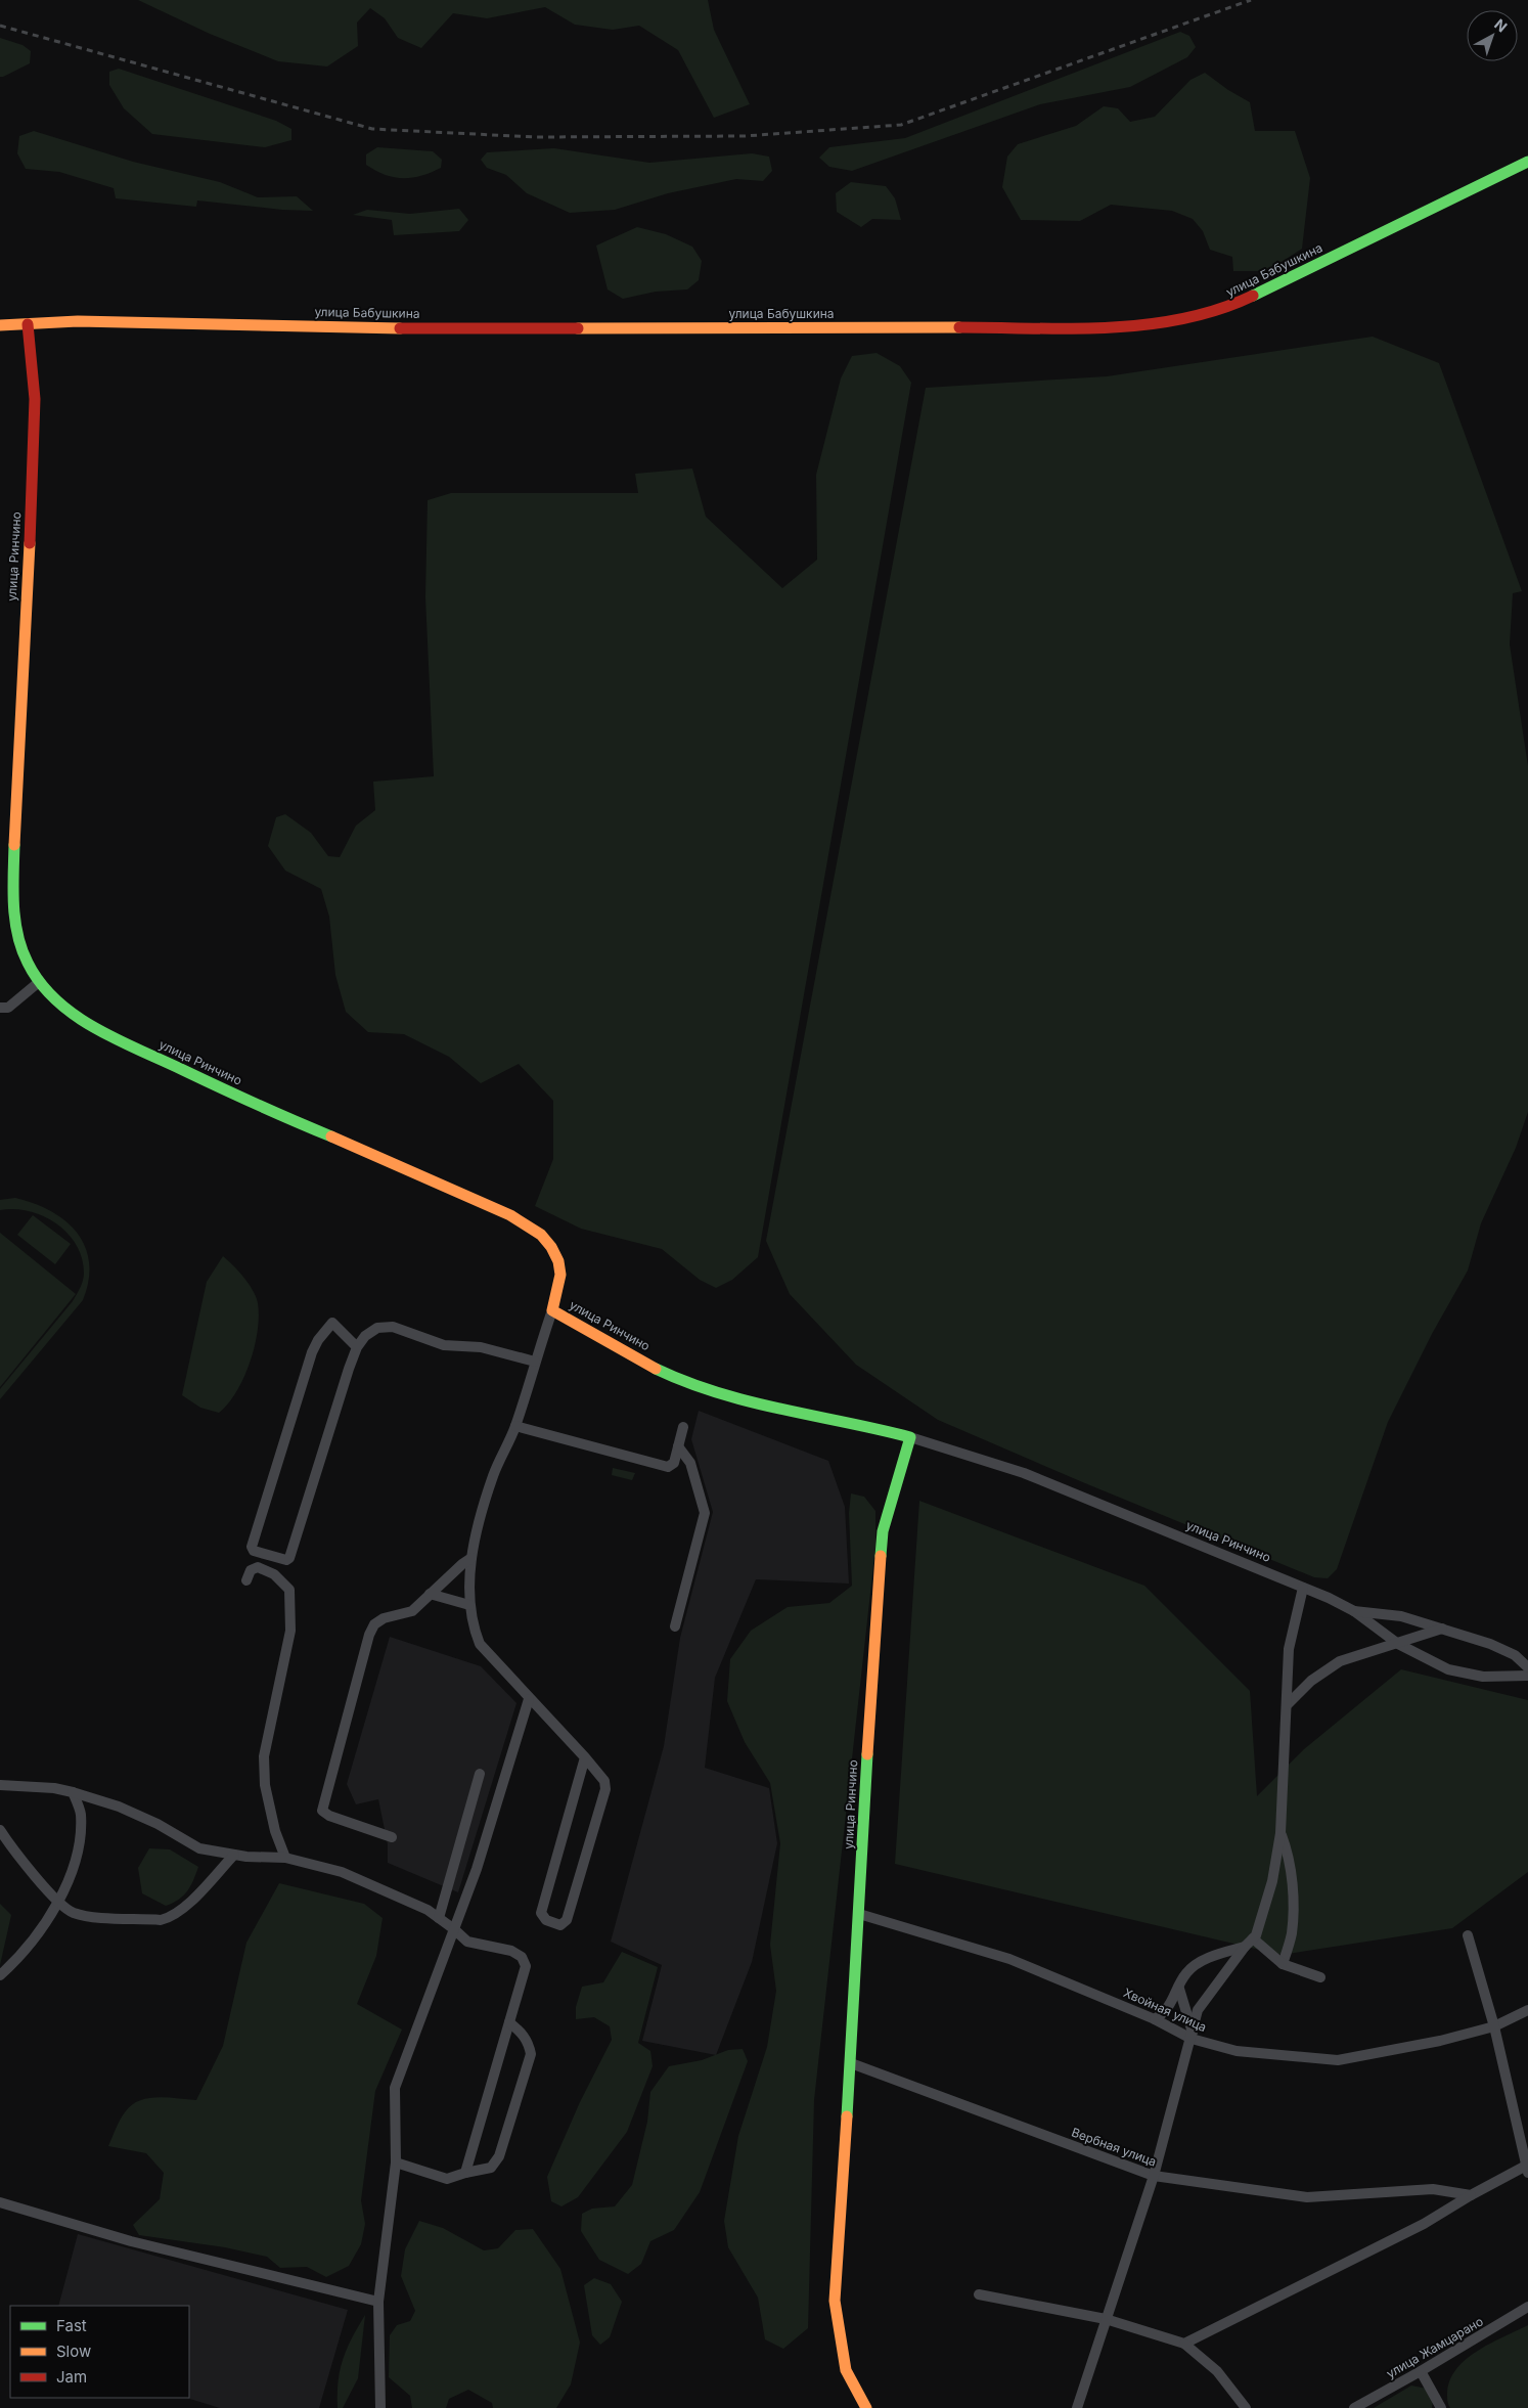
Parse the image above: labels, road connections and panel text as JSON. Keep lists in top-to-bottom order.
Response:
{
  "streets": {
    "street": [
      "улица Бабушкина",
      "улица Ринчино",
      "Хвойная улица",
      "Вербная улица",
      "улица Жамцарано"
    ]
  },
  "crossings": [
    ["улица Бабушкина", "улица Ринчино"],
    ["улица Ринчино", "Хвойная улица"],
    ["улица Ринчино", "Вербная улица"]
  ],
  "legend": ["Fast", "Slow", "Jam"],
  "north": "top right"
}
